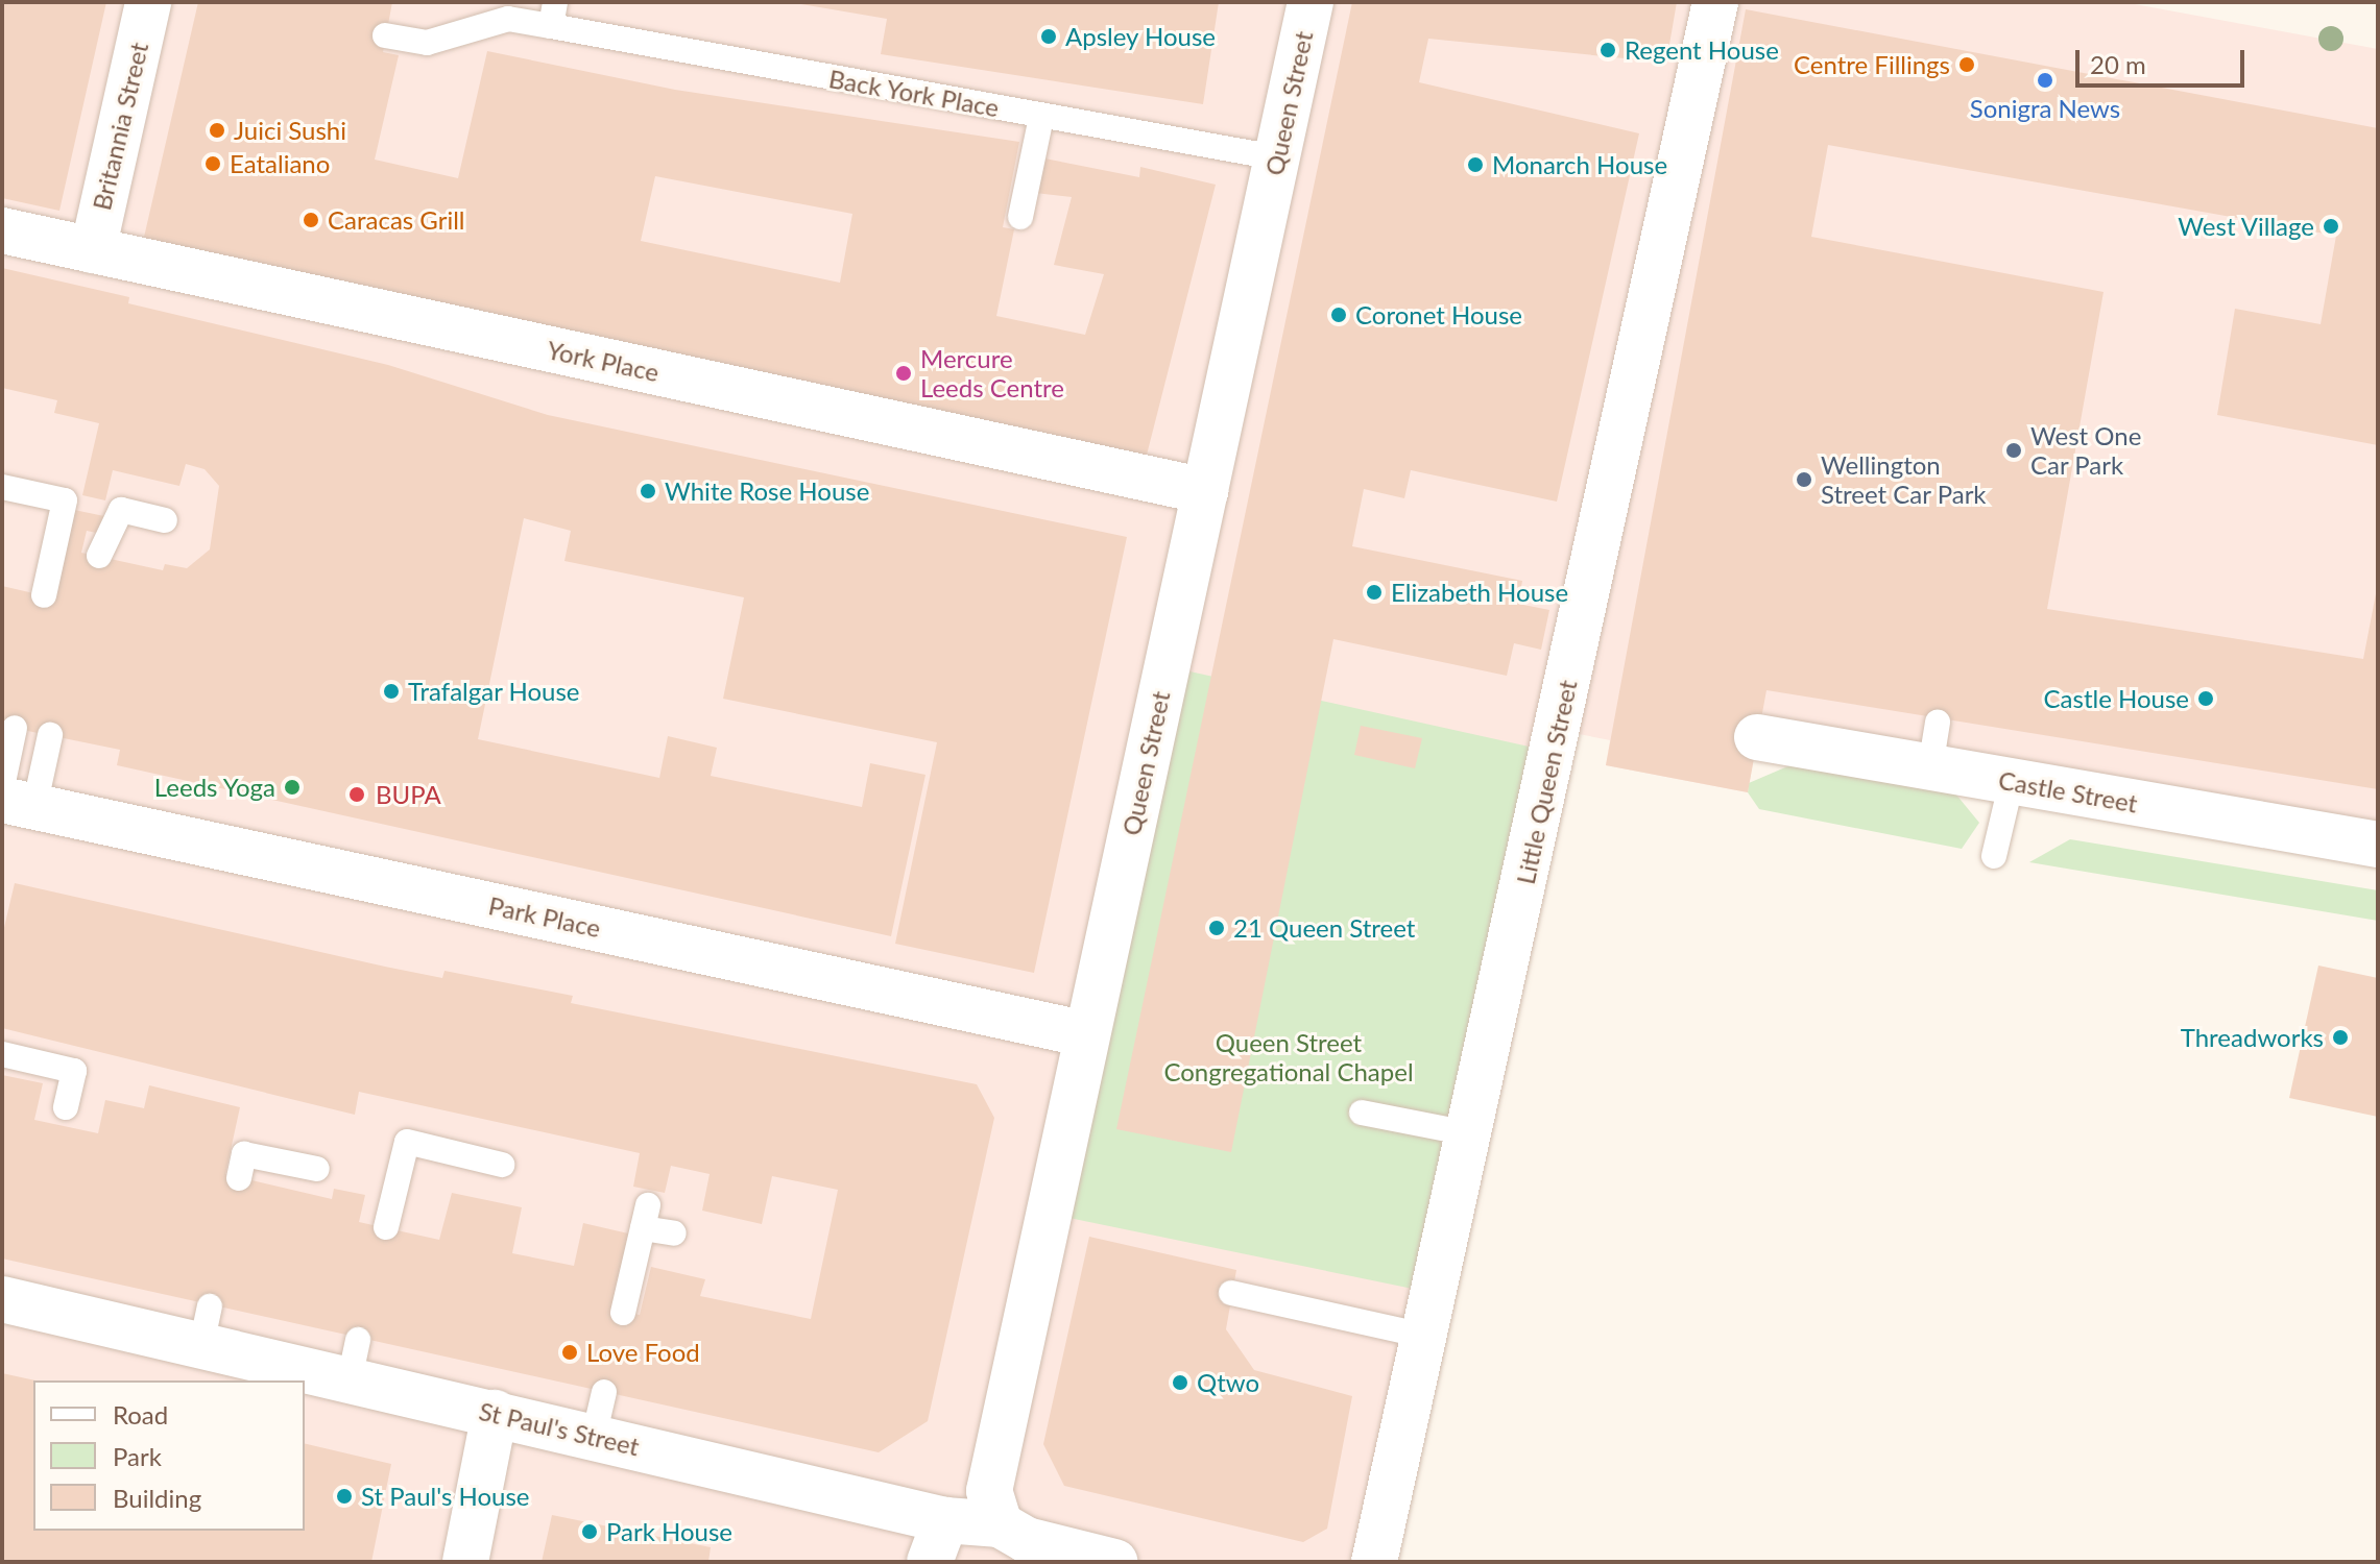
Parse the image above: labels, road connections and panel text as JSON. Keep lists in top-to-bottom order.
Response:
{
  "streets": {
    "street": [
      "Queen Street",
      "Britannia Street",
      "York Place",
      "Little Queen Street",
      "Castle Street",
      "Park Place",
      "St Paul's Street"
    ],
    "lane": ["Back York Place"]
  },
  "crossings": [
    ["Back York Place", "Queen Street"],
    ["Queen Street", "York Place"],
    ["Queen Street", "Park Place"],
    ["Queen Street", "St Paul's Street"],
    ["Britannia Street", "York Place"]
  ],
  "parks": ["Queen Street Congregational Chapel"],
  "places": [
    "Apsley House",
    "Regent House",
    "Centre Fillings",
    "Sonigra News",
    "Juici Sushi",
    "Eataliano",
    "Monarch House",
    "Caracas Grill",
    "West Village",
    "Coronet House",
    "Mercure Leeds Centre",
    "West One Car Park",
    "Wellington Street Car Park",
    "White Rose House",
    "Elizabeth House",
    "Trafalgar House",
    "Castle House",
    "Leeds Yoga",
    "BUPA",
    "21 Queen Street",
    "Threadworks",
    "Love Food",
    "Qtwo",
    "St Paul's House",
    "Park House"
  ],
  "legend": ["Road", "Park", "Building"],
  "scale_bar": "20 m"
}
